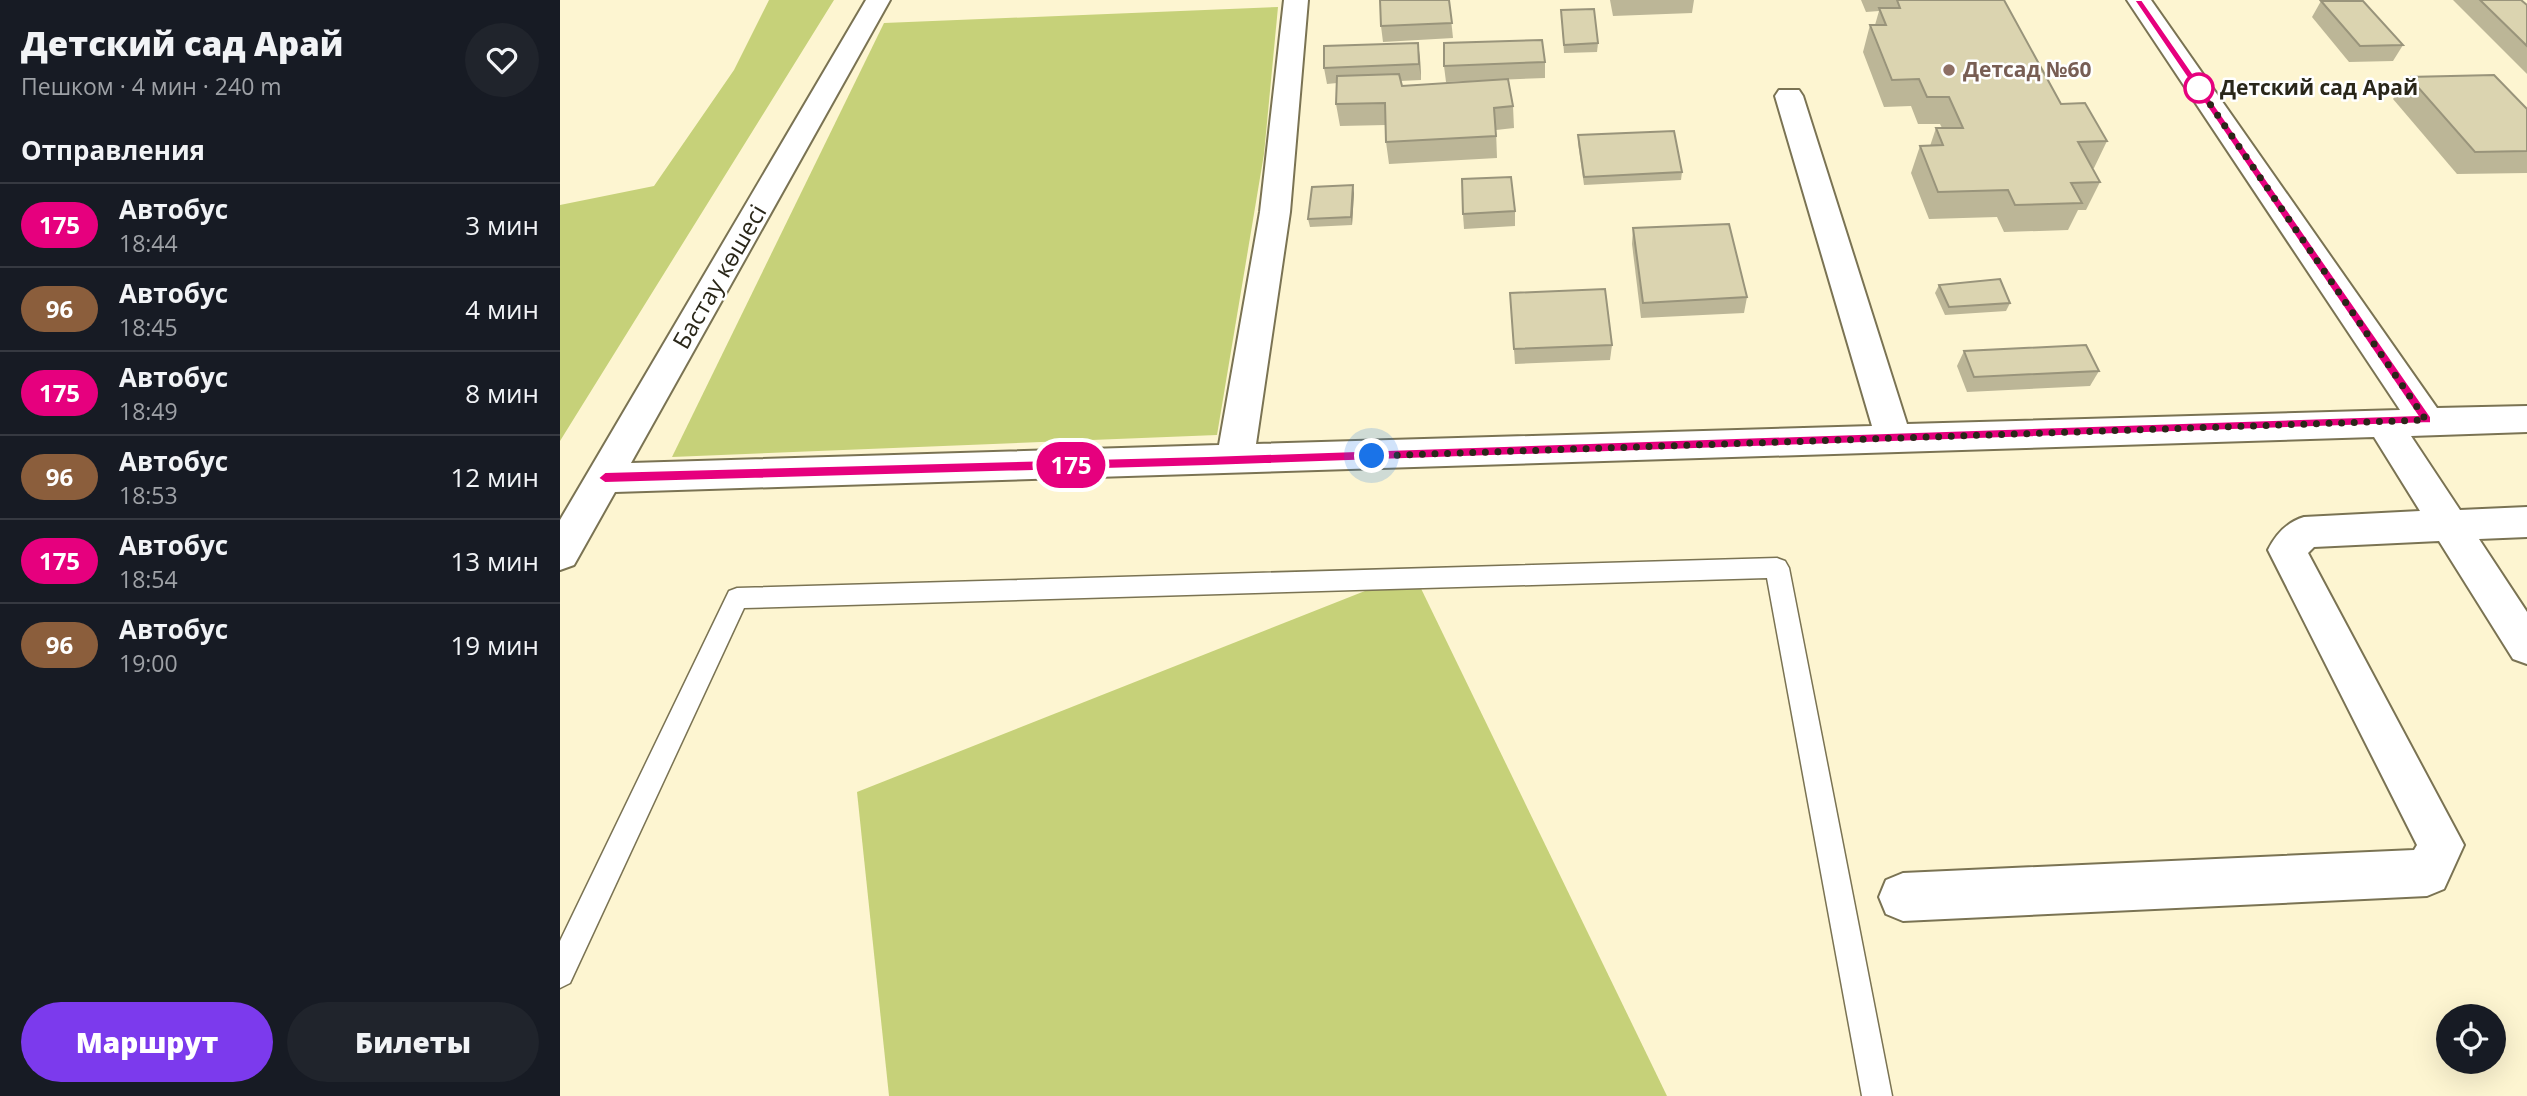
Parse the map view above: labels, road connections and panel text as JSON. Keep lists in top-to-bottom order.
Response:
{
  "streets": {
    "street": ["Бастау көшесі"]
  },
  "places": ["Детсад №60", "Детский сад Арай"],
  "lines": ["bus line 175"],
  "page": {
    "heading": [
      ["Детский сад Арай", "Пешком · 4 мин · 240 m"],
      "Отправления"
    ],
    "on_map": "175",
    "list": [
      {
        "mark": "175",
        "name": "Автобус",
        "note": "18:44",
        "value": "3 мин"
      },
      {
        "mark": "96",
        "name": "Автобус",
        "note": "18:45",
        "value": "4 мин"
      },
      {
        "mark": "175",
        "name": "Автобус",
        "note": "18:49",
        "value": "8 мин"
      },
      {
        "mark": "96",
        "name": "Автобус",
        "note": "18:53",
        "value": "12 мин"
      },
      {
        "mark": "175",
        "name": "Автобус",
        "note": "18:54",
        "value": "13 мин"
      },
      {
        "mark": "96",
        "name": "Автобус",
        "note": "19:00",
        "value": "19 мин"
      }
    ],
    "buttons": ["Маршрут", "Билеты"]
  }
}
